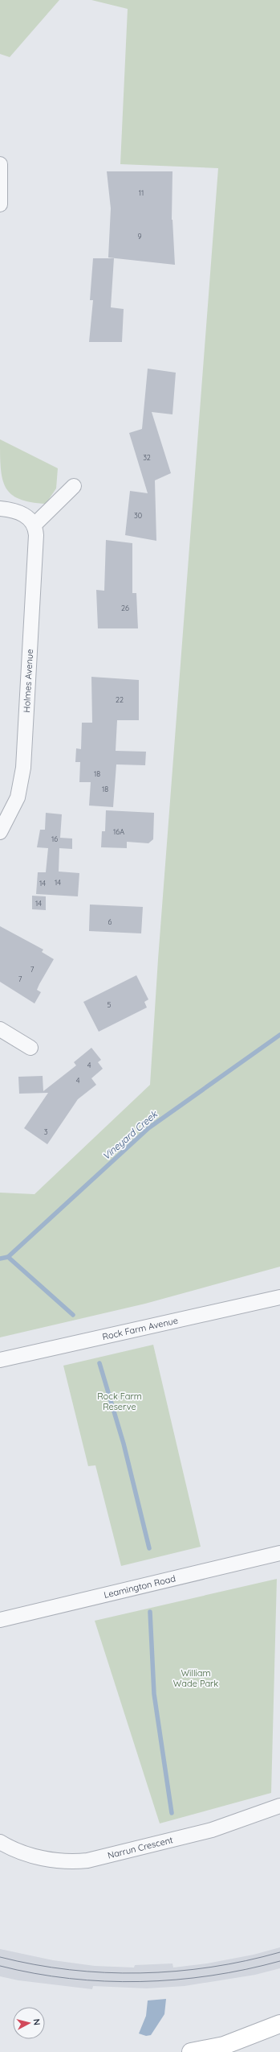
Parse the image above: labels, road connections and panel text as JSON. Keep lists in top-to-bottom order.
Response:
{
  "streets": {
    "street": [
      "Holmes Avenue",
      "Rock Farm Avenue",
      "Leamington Road",
      "Narrun Crescent"
    ]
  },
  "water": ["Vineyard Creek"],
  "parks": ["Rock Farm Reserve", "William Wade Park"],
  "house_numbers": [
    "11",
    "9",
    "32",
    "30",
    "26",
    "22",
    "18",
    "18",
    "16A",
    "16",
    "14",
    "14",
    "14",
    "6",
    "7",
    "7",
    "5",
    "4",
    "4",
    "3"
  ],
  "north": "right"
}
